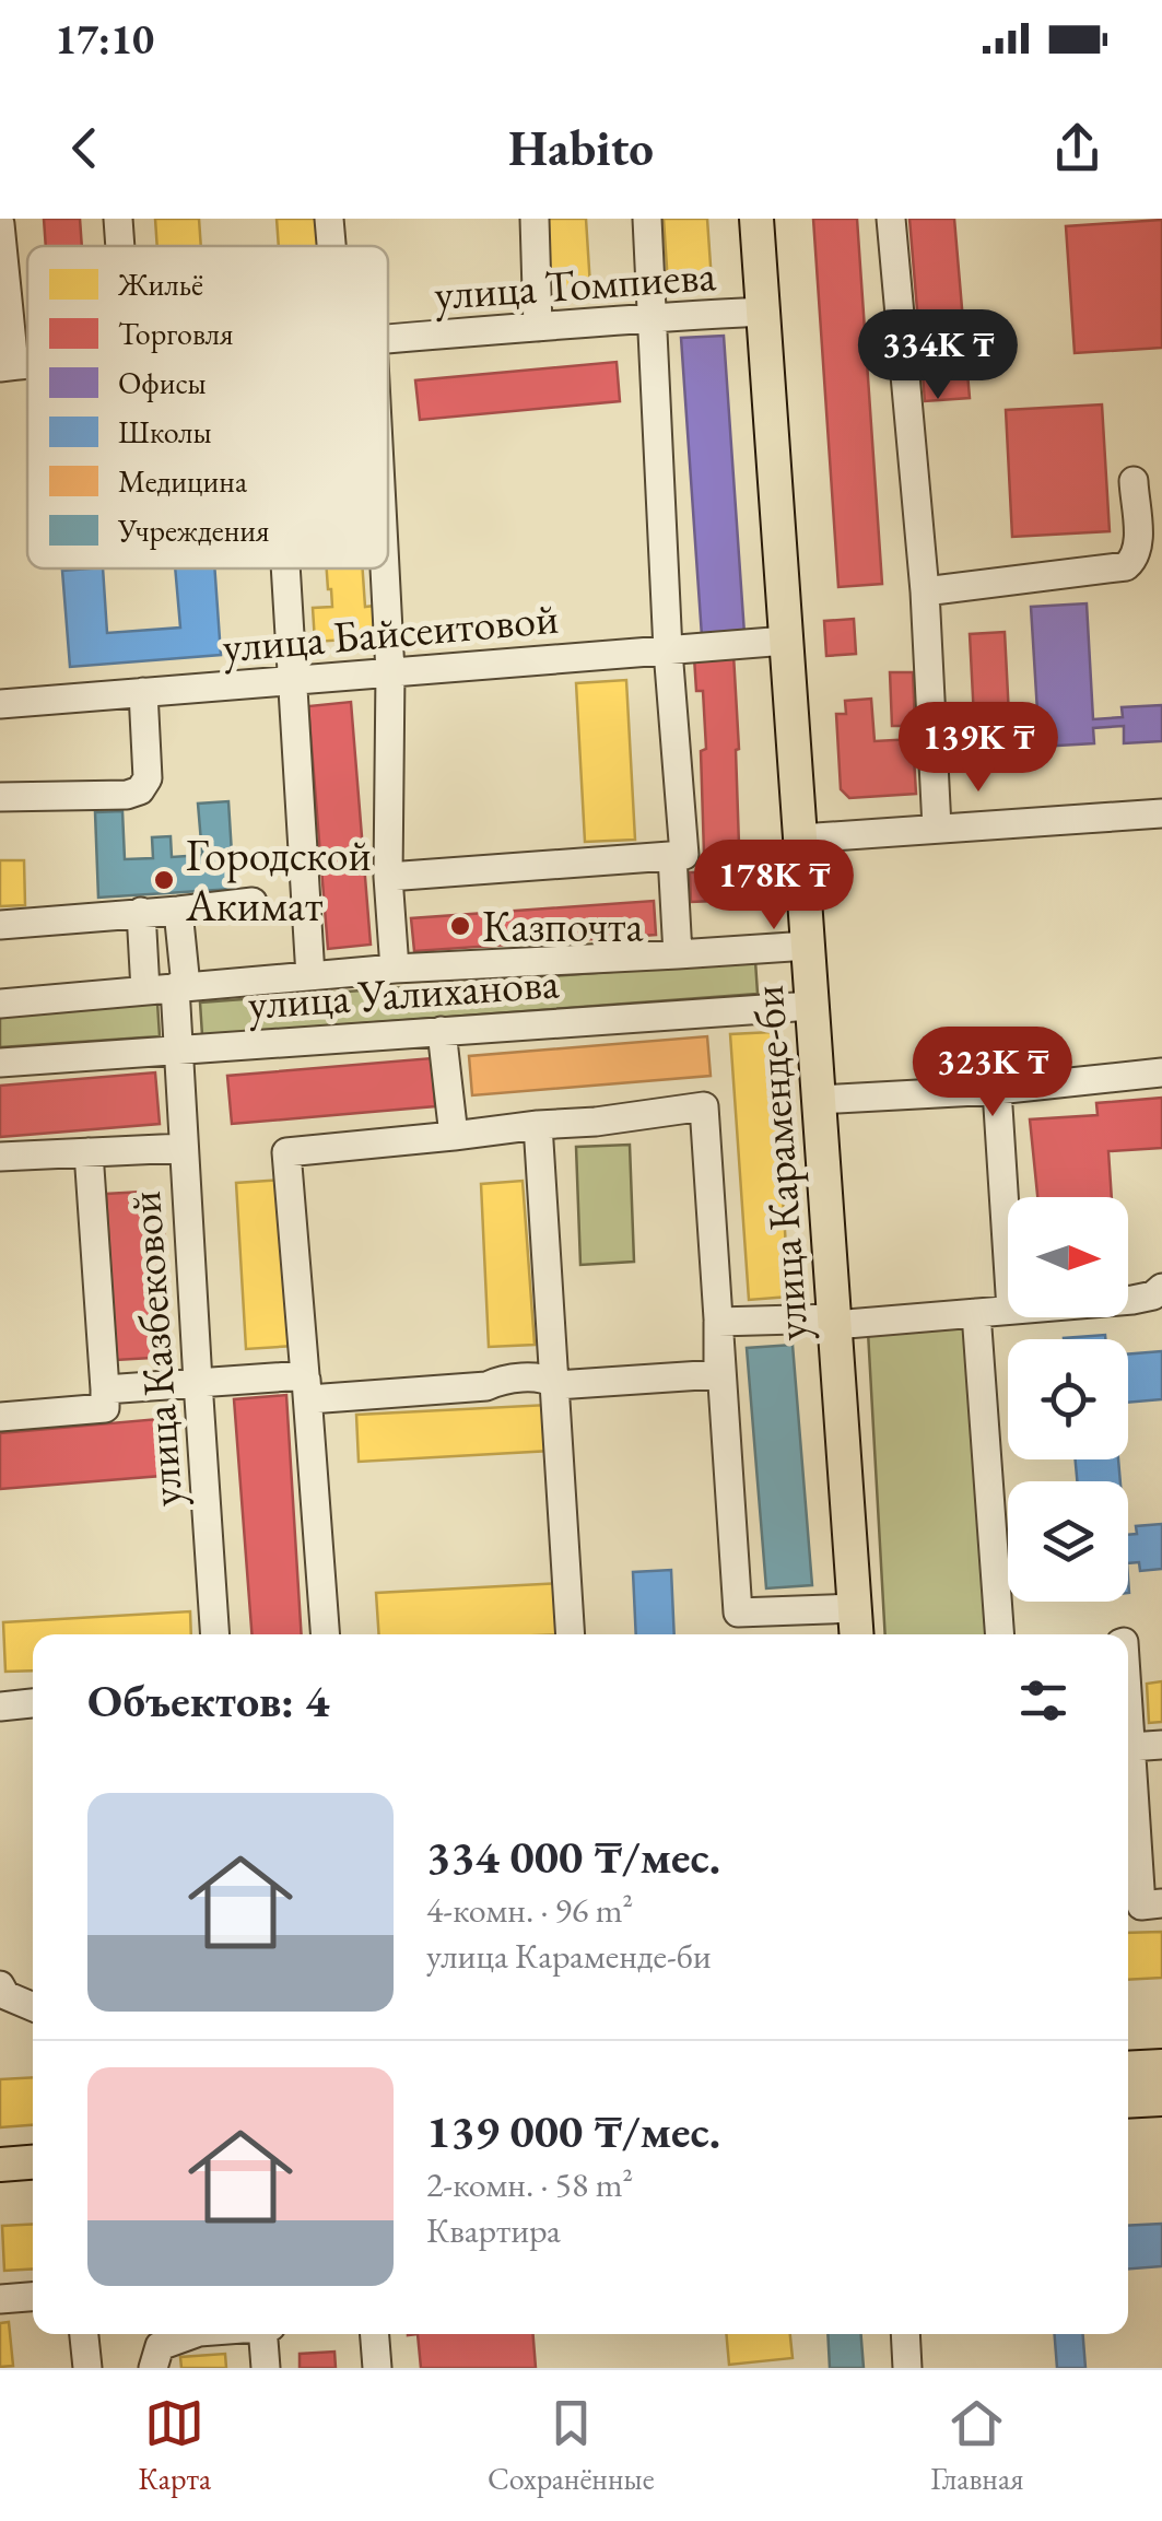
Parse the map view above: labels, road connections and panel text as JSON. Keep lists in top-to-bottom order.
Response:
{
  "streets": {
    "main road": ["улица Караменде-би"],
    "street": [
      "улица Томпиева",
      "улица Байсеитовой",
      "улица Уалиханова",
      "улица Казбековой"
    ]
  },
  "crossings": [
    ["улица Томпиева", "улица Караменде-би"],
    ["улица Байсеитовой", "улица Караменде-би"],
    ["улица Уалиханова", "улица Караменде-би"],
    ["улица Уалиханова", "улица Казбековой"]
  ],
  "places": ["Городской Акимат", "Казпочта"],
  "legend": [
    "Жильё",
    "Торговля",
    "Офисы",
    "Школы",
    "Медицина",
    "Учреждения"
  ],
  "north": "right",
  "page": {
    "status": "17:10",
    "header": "Habito",
    "price": [
      "334K ₸",
      "139K ₸",
      "178K ₸",
      "323K ₸"
    ],
    "heading": "Объектов: 4",
    "list": [
      {
        "name": "334 000 ₸/мес.",
        "note": "4-комн. · 96 m² · улица Караменде-би"
      },
      {
        "name": "139 000 ₸/мес.",
        "note": "2-комн. · 58 m² · Квартира"
      }
    ],
    "tabs": ["Карта", "Сохранённые", "Главная"]
  }
}
